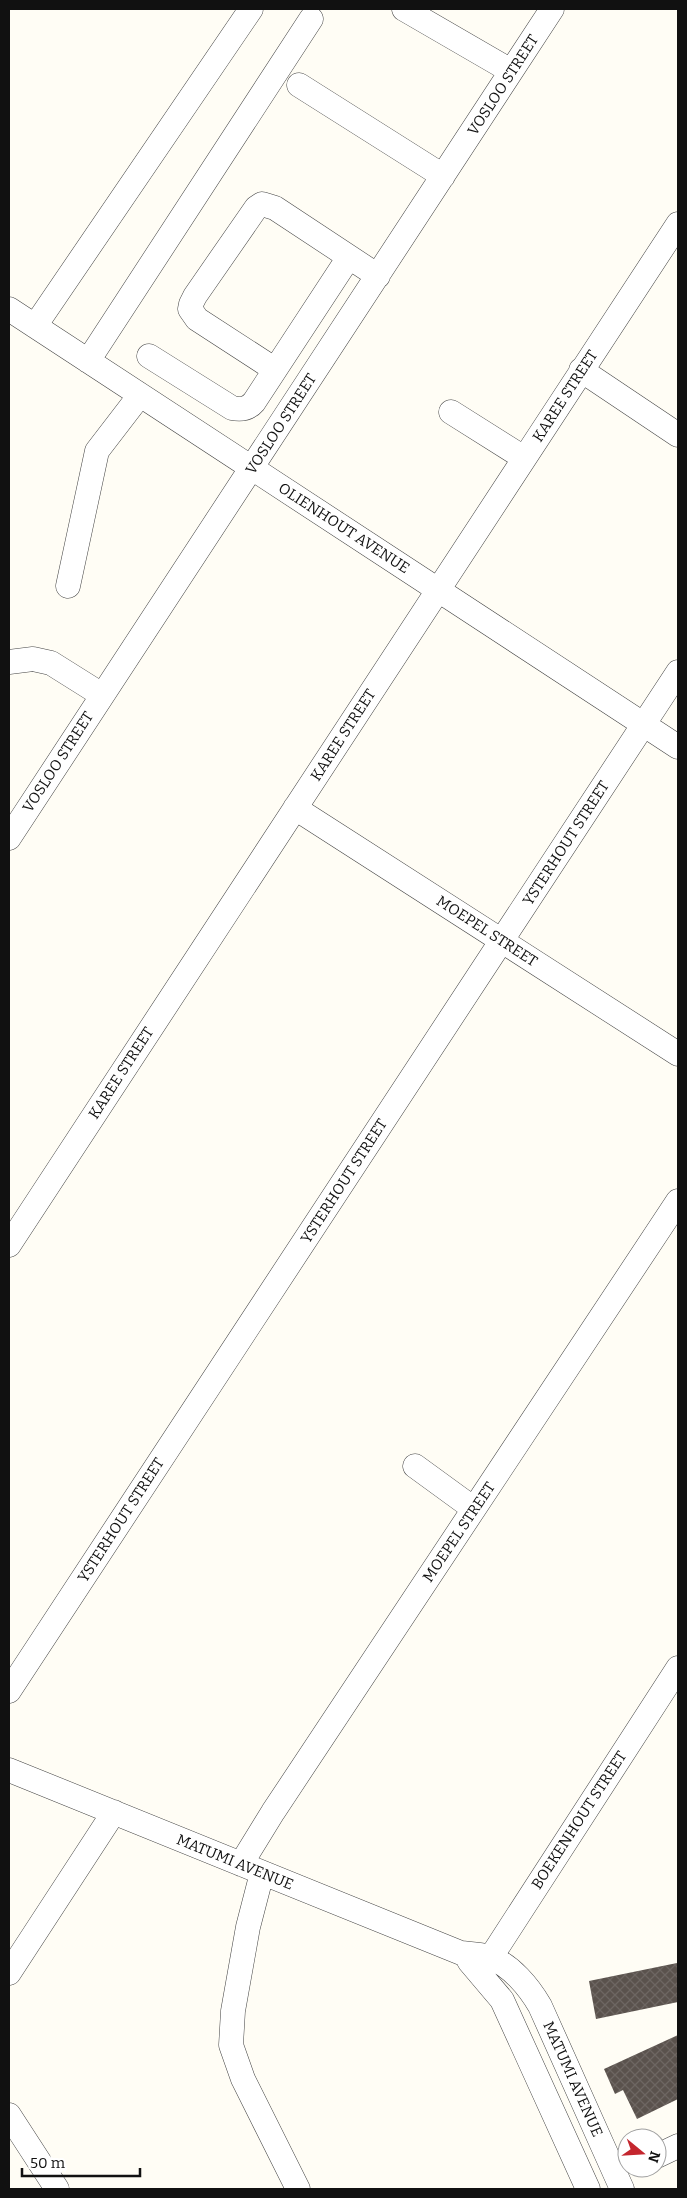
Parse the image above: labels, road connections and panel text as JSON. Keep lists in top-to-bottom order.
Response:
{
  "streets": {
    "street": [
      "VOSLOO STREET",
      "KAREE STREET",
      "OLIENHOUT AVENUE",
      "YSTERHOUT STREET",
      "MOEPEL STREET",
      "BOEKENHOUT STREET",
      "MATUMI AVENUE"
    ]
  },
  "crossings": [
    ["VOSLOO STREET", "OLIENHOUT AVENUE"],
    ["KAREE STREET", "OLIENHOUT AVENUE"],
    ["KAREE STREET", "MOEPEL STREET"],
    ["OLIENHOUT AVENUE", "YSTERHOUT STREET"],
    ["YSTERHOUT STREET", "MOEPEL STREET"],
    ["MOEPEL STREET", "MATUMI AVENUE"],
    ["BOEKENHOUT STREET", "MATUMI AVENUE"]
  ],
  "scale_bar": "50 m",
  "north": "right"
}
